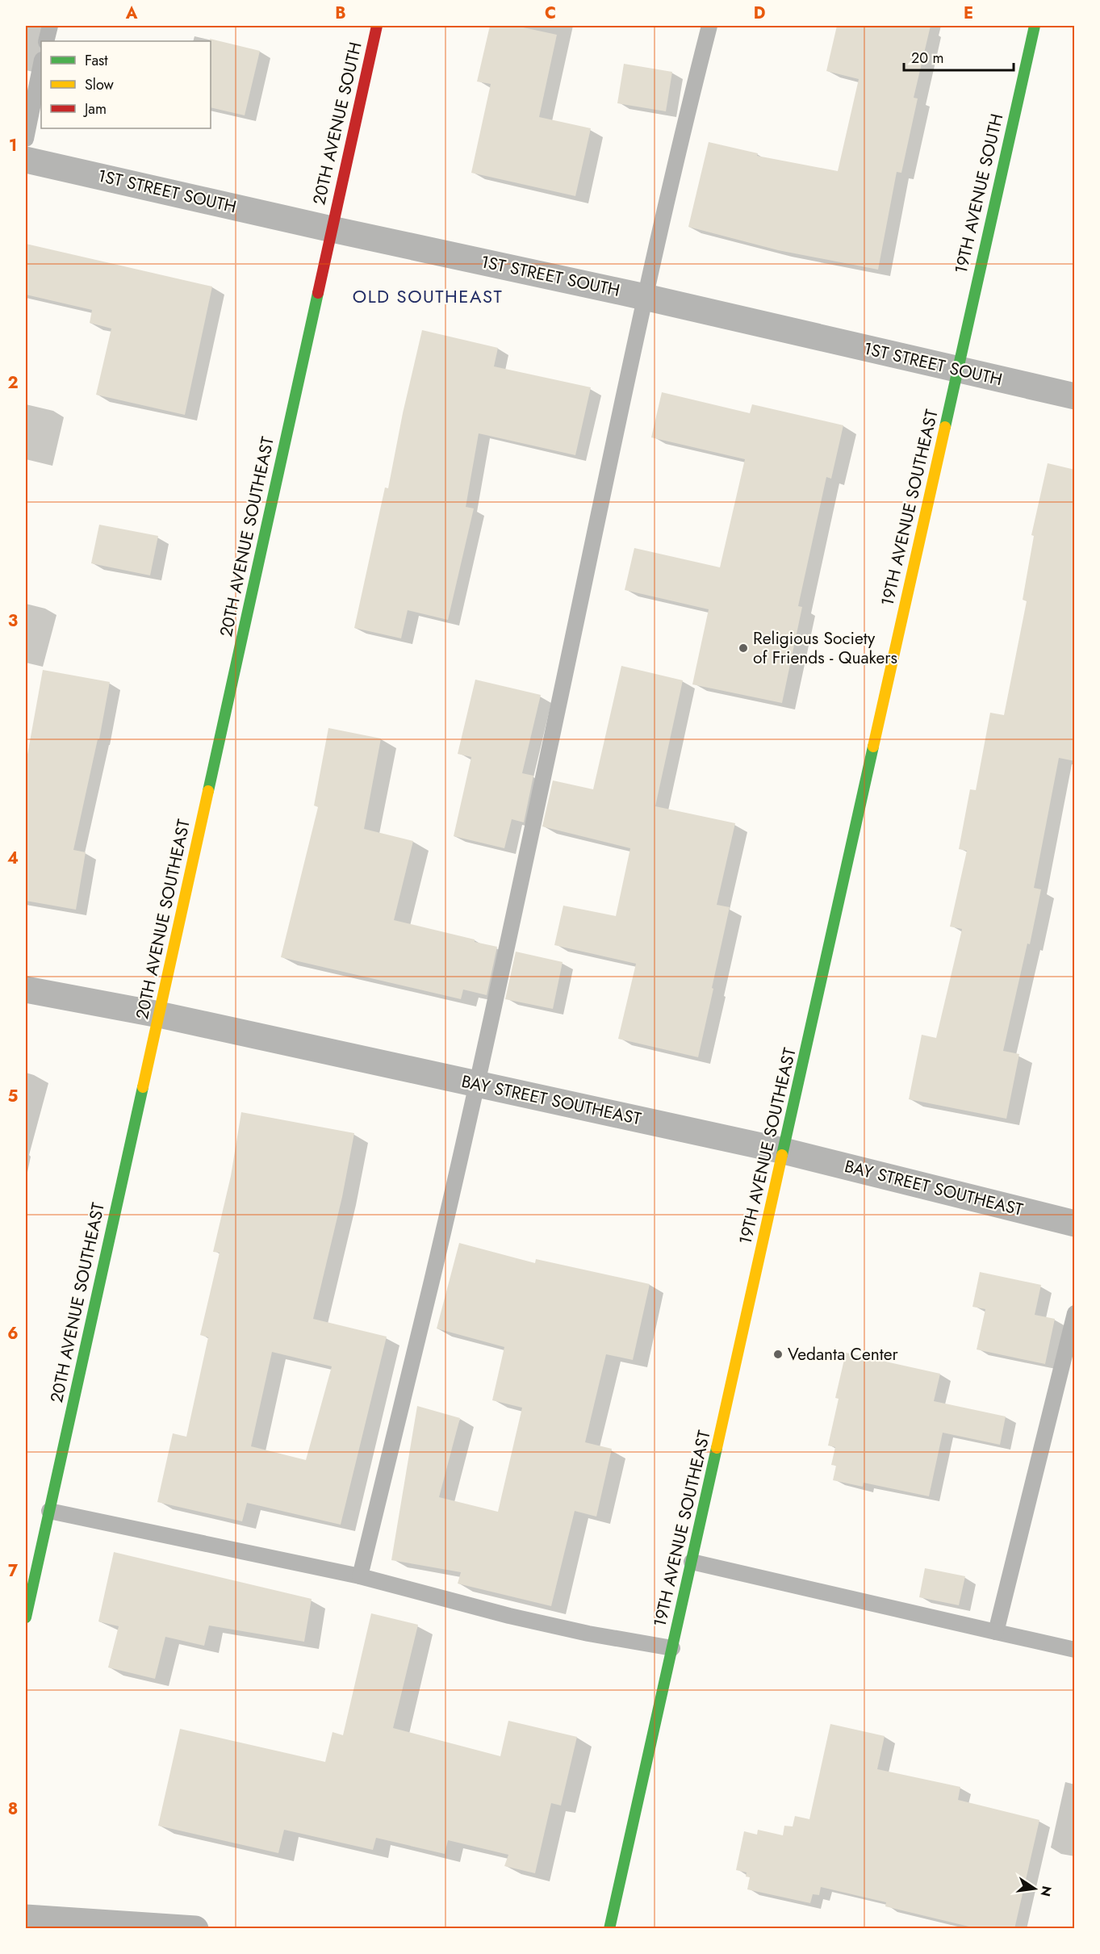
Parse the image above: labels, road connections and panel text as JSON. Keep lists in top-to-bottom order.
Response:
{
  "streets": {
    "street": [
      "20TH AVENUE SOUTH",
      "1ST STREET SOUTH",
      "19TH AVENUE SOUTH",
      "19TH AVENUE SOUTHEAST",
      "20TH AVENUE SOUTHEAST",
      "BAY STREET SOUTHEAST"
    ]
  },
  "crossings": [
    ["20TH AVENUE SOUTH", "1ST STREET SOUTH"],
    ["20TH AVENUE SOUTH", "20TH AVENUE SOUTHEAST"],
    ["1ST STREET SOUTH", "19TH AVENUE SOUTH"],
    ["1ST STREET SOUTH", "19TH AVENUE SOUTHEAST"],
    ["1ST STREET SOUTH", "20TH AVENUE SOUTHEAST"],
    ["19TH AVENUE SOUTH", "19TH AVENUE SOUTHEAST"],
    ["19TH AVENUE SOUTHEAST", "BAY STREET SOUTHEAST"],
    ["20TH AVENUE SOUTHEAST", "BAY STREET SOUTHEAST"]
  ],
  "districts": ["OLD SOUTHEAST"],
  "places": ["Religious Society of Friends - Quakers", "Vedanta Center"],
  "legend": ["Fast", "Slow", "Jam"],
  "scale_bar": "20 m",
  "north": "right",
  "grid": {
    "columns": [
      "A",
      "B",
      "C",
      "D",
      "E"
    ],
    "rows": [
      "1",
      "2",
      "3",
      "4",
      "5",
      "6",
      "7",
      "8"
    ]
  }
}
